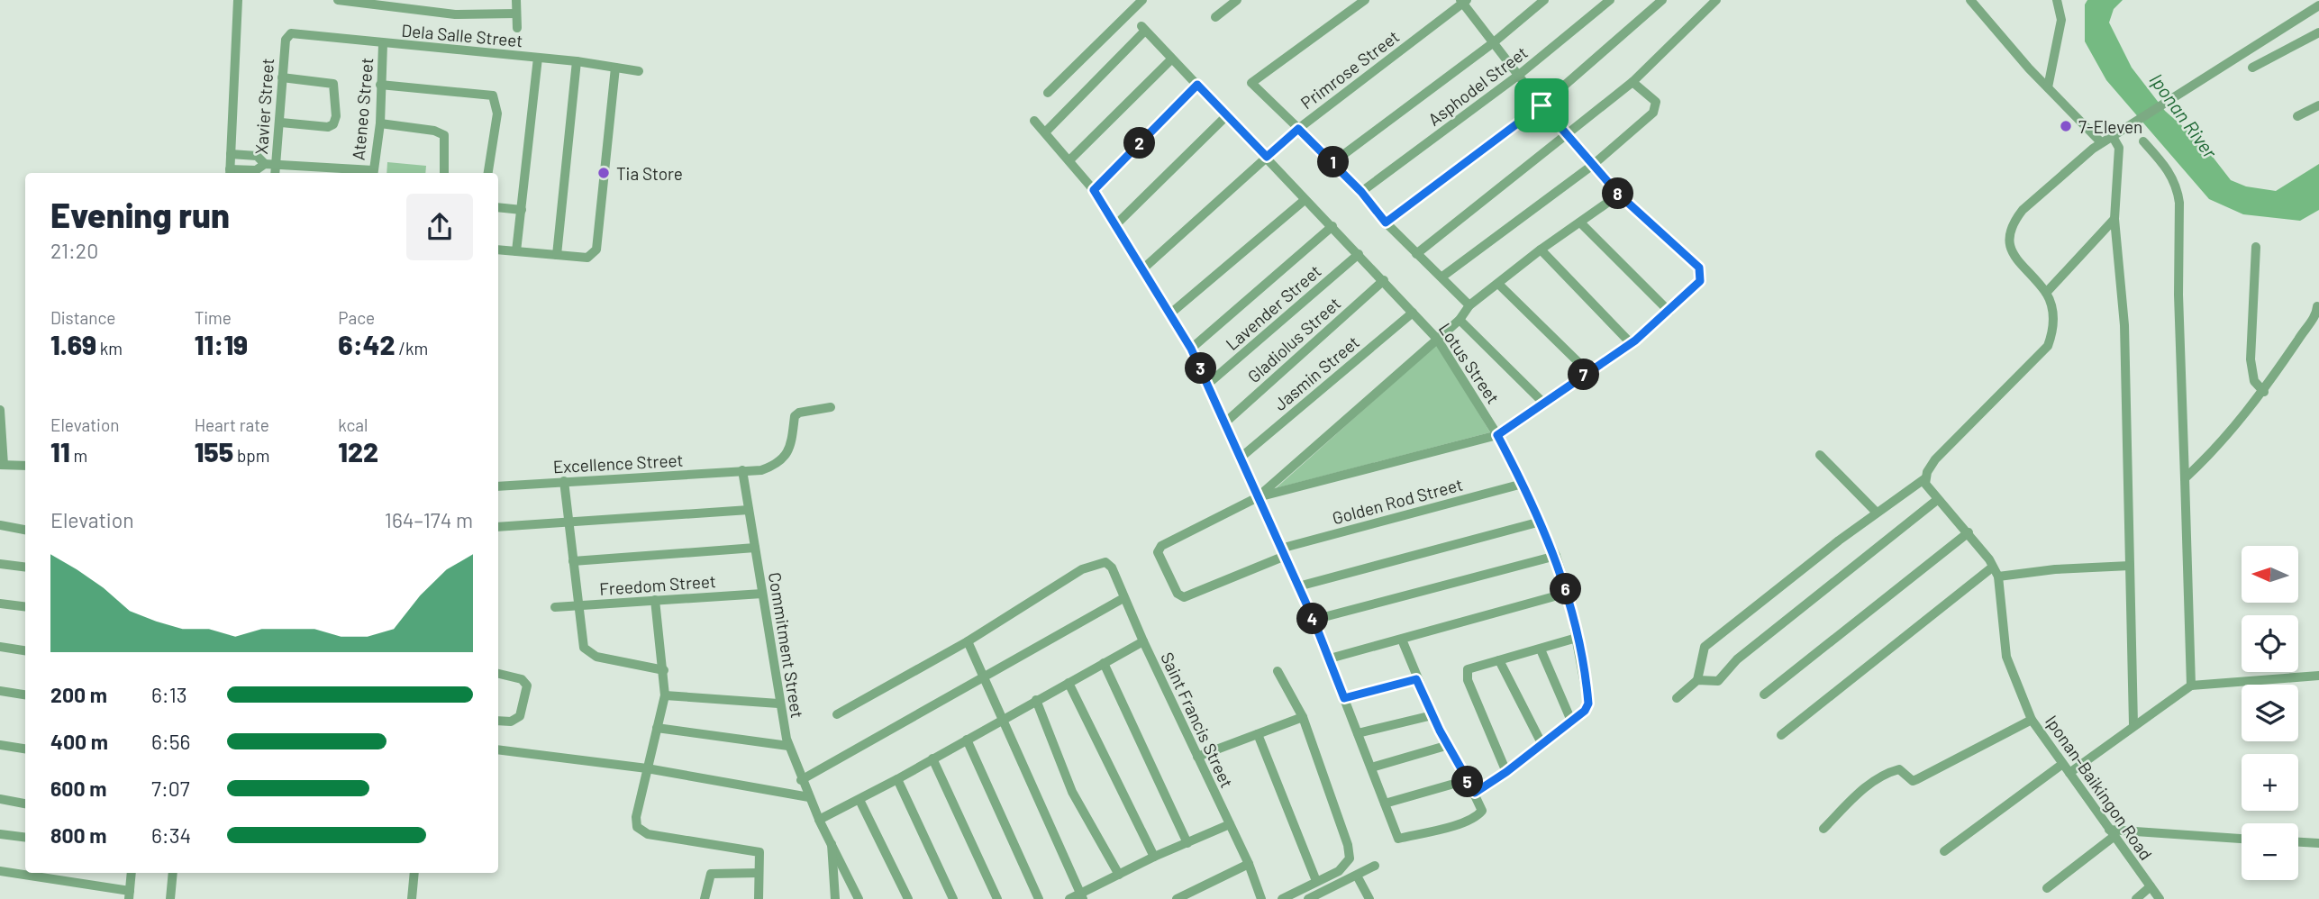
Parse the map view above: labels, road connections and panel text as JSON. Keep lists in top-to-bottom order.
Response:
{
  "streets": {
    "street": [
      "Dela Salle Street",
      "Primrose Street",
      "Asphodel Street",
      "Xavier Street",
      "Ateneo Street",
      "Lavender Street",
      "Gladiolus Street",
      "Lotus Street",
      "Jasmin Street",
      "Excellence Street",
      "Golden Rod Street",
      "Freedom Street",
      "Commitment Street",
      "Saint Francis Street",
      "Iponan-Baikingon Road"
    ]
  },
  "crossings": [
    ["Dela Salle Street", "Xavier Street"],
    ["Dela Salle Street", "Ateneo Street"],
    ["Primrose Street", "Lotus Street"],
    ["Lavender Street", "Lotus Street"],
    ["Gladiolus Street", "Lotus Street"],
    ["Lotus Street", "Jasmin Street"],
    ["Lotus Street", "Golden Rod Street"],
    ["Excellence Street", "Commitment Street"],
    ["Freedom Street", "Commitment Street"]
  ],
  "water": ["Iponan River"],
  "places": ["7-Eleven", "Tia Store"],
  "north": "left",
  "page": {
    "pins": [
      "2",
      "1",
      "8",
      "3",
      "7",
      "6",
      "4",
      "5"
    ],
    "heading": ["Evening run", "21:20"],
    "stats": [
      ["Distance", "1.69 km"],
      ["Time", "11:19"],
      ["Pace", "6:42 /km"],
      ["Elevation", "11 m"],
      ["Heart rate", "155 bpm"],
      ["kcal", "122"]
    ],
    "chart": ["Elevation", "164–174 m"],
    "map_buttons": ["+", "−"],
    "list": [
      {
        "name": "200 m",
        "note": "6:13"
      },
      {
        "name": "400 m",
        "note": "6:56"
      },
      {
        "name": "600 m",
        "note": "7:07"
      },
      {
        "name": "800 m",
        "note": "6:34"
      }
    ]
  }
}
